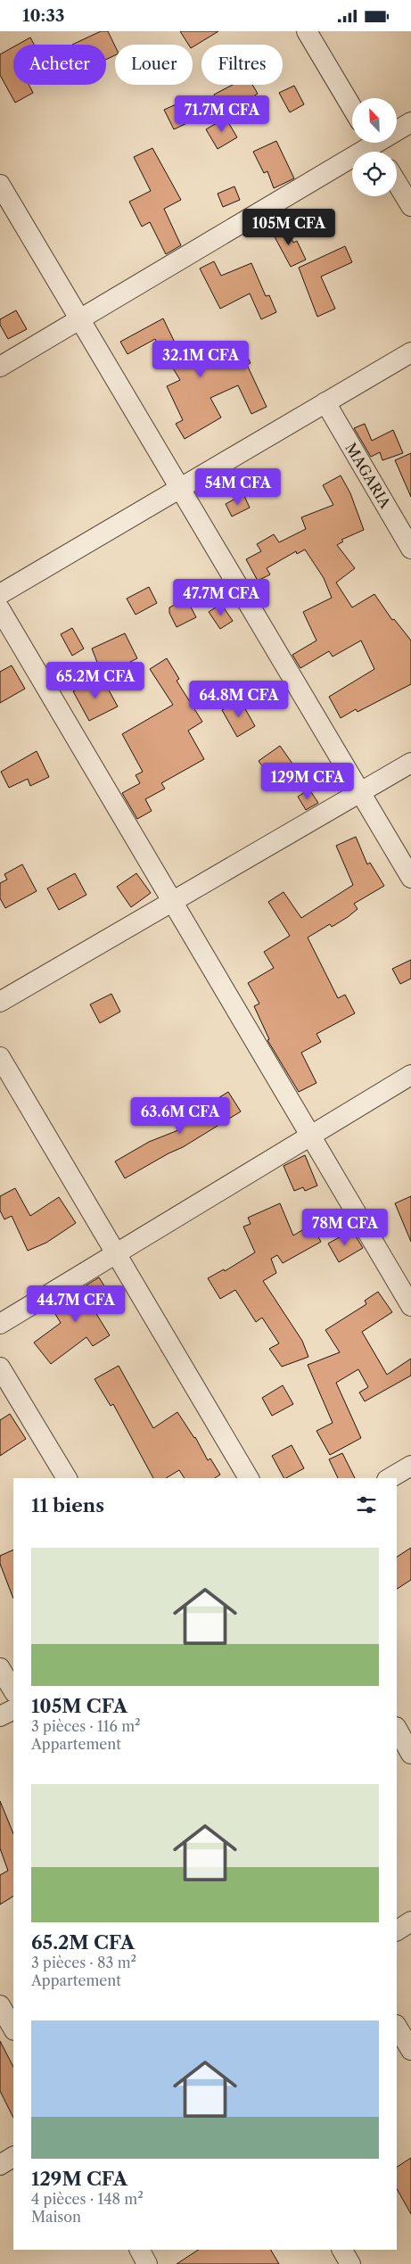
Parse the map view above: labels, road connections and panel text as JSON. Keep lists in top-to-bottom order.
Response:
{
  "streets": {
    "street": ["MAGARIA"]
  },
  "north": "top left",
  "page": {
    "status": "10:33",
    "chip": ["Acheter", "Louer", "Filtres"],
    "price": [
      "71.7M CFA",
      "105M CFA",
      "32.1M CFA",
      "54M CFA",
      "47.7M CFA",
      "65.2M CFA",
      "64.8M CFA",
      "129M CFA",
      "63.6M CFA",
      "78M CFA",
      "44.7M CFA"
    ],
    "heading": "11 biens",
    "list": [
      {
        "name": "105M CFA",
        "note": "3 pièces · 116 m² · Appartement"
      },
      {
        "name": "65.2M CFA",
        "note": "3 pièces · 83 m² · Appartement"
      },
      {
        "name": "129M CFA",
        "note": "4 pièces · 148 m² · Maison"
      }
    ]
  }
}
